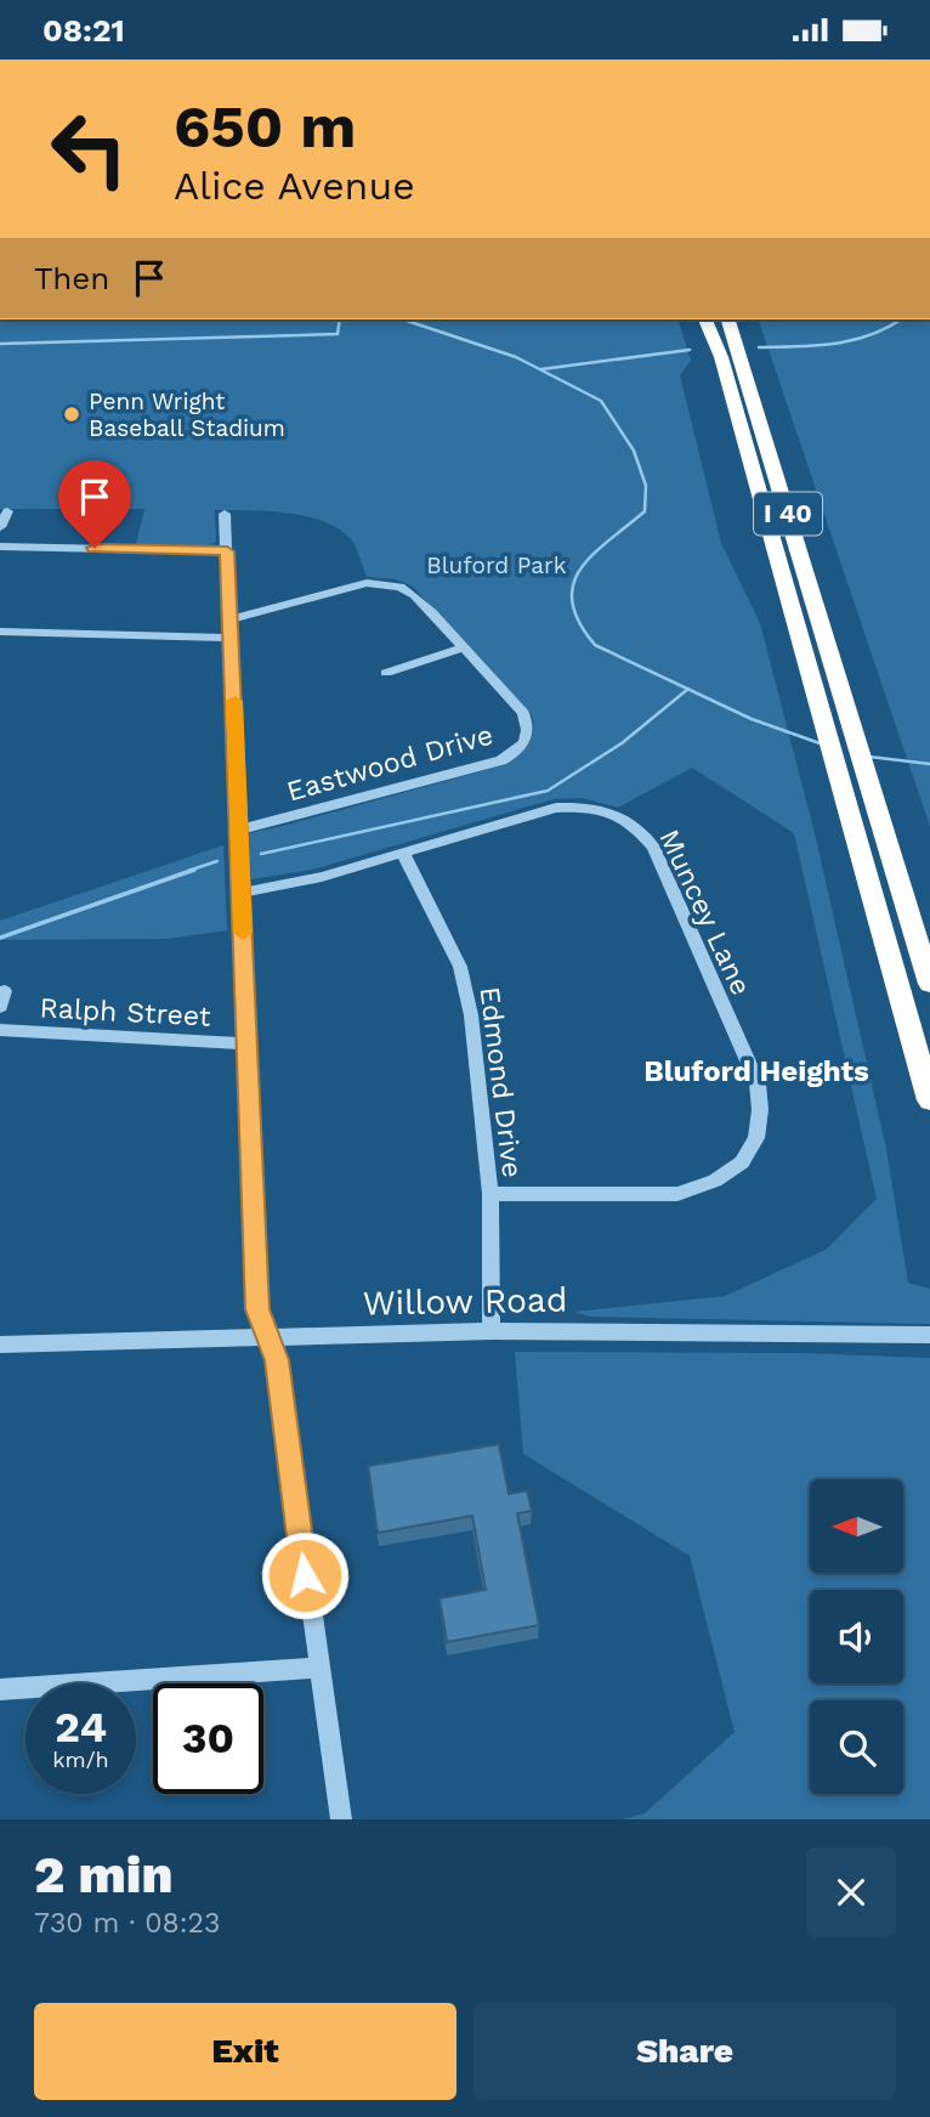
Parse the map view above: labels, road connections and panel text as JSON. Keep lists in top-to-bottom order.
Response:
{
  "streets": {
    "highway": ["I 40"],
    "street": [
      "Eastwood Drive",
      "Muncey Lane",
      "Ralph Street",
      "Edmond Drive",
      "Willow Road"
    ]
  },
  "crossings": [
    ["Muncey Lane", "Edmond Drive"],
    ["Edmond Drive", "Willow Road"]
  ],
  "districts": ["Bluford Heights"],
  "parks": ["Bluford Park"],
  "places": ["Penn Wright Baseball Stadium"],
  "north": "left",
  "page": {
    "status": "08:21",
    "turn": ["650 m", "Alice Avenue"],
    "then": "Then",
    "speed": "24 km/h",
    "limit": "30",
    "heading": ["2 min", "730 m · 08:23"],
    "buttons": ["Exit", "Share"]
  }
}
